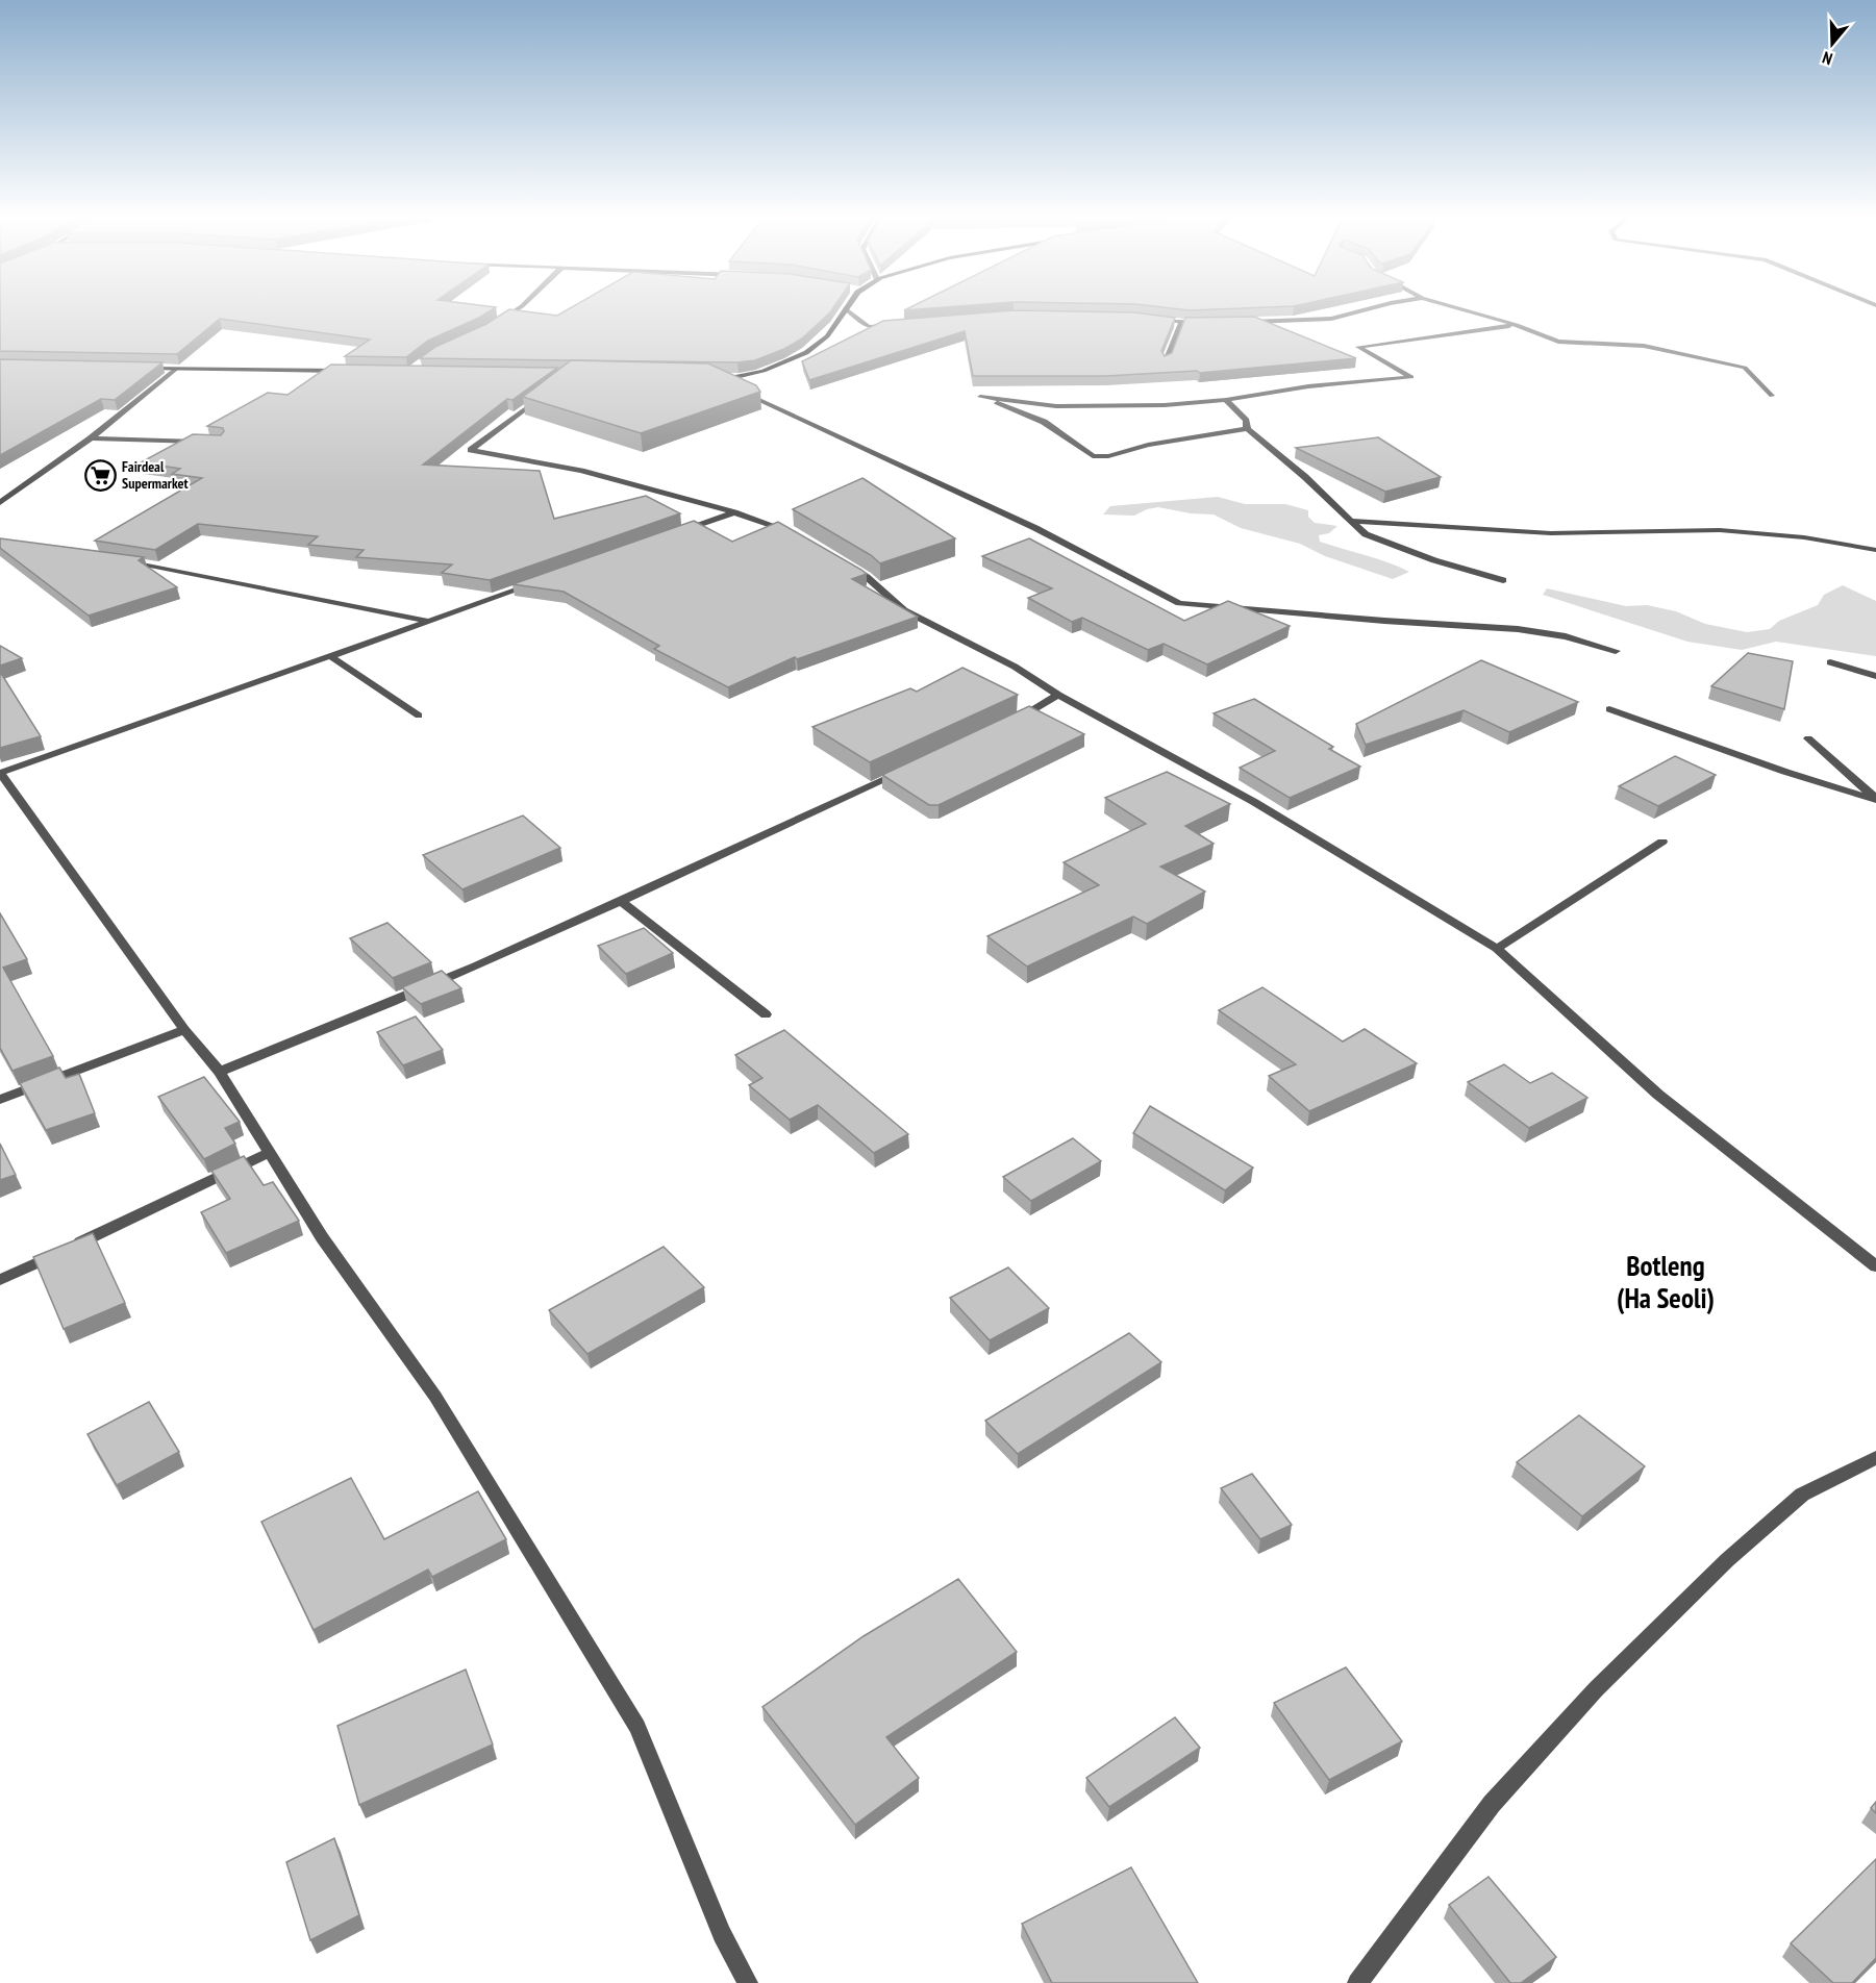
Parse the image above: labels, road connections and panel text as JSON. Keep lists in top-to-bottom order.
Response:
{
  "districts": ["Botleng (Ha Seoli)"],
  "places": {
    "supermarket": ["Fairdeal Supermarket"]
  },
  "north": "bottom"
}
